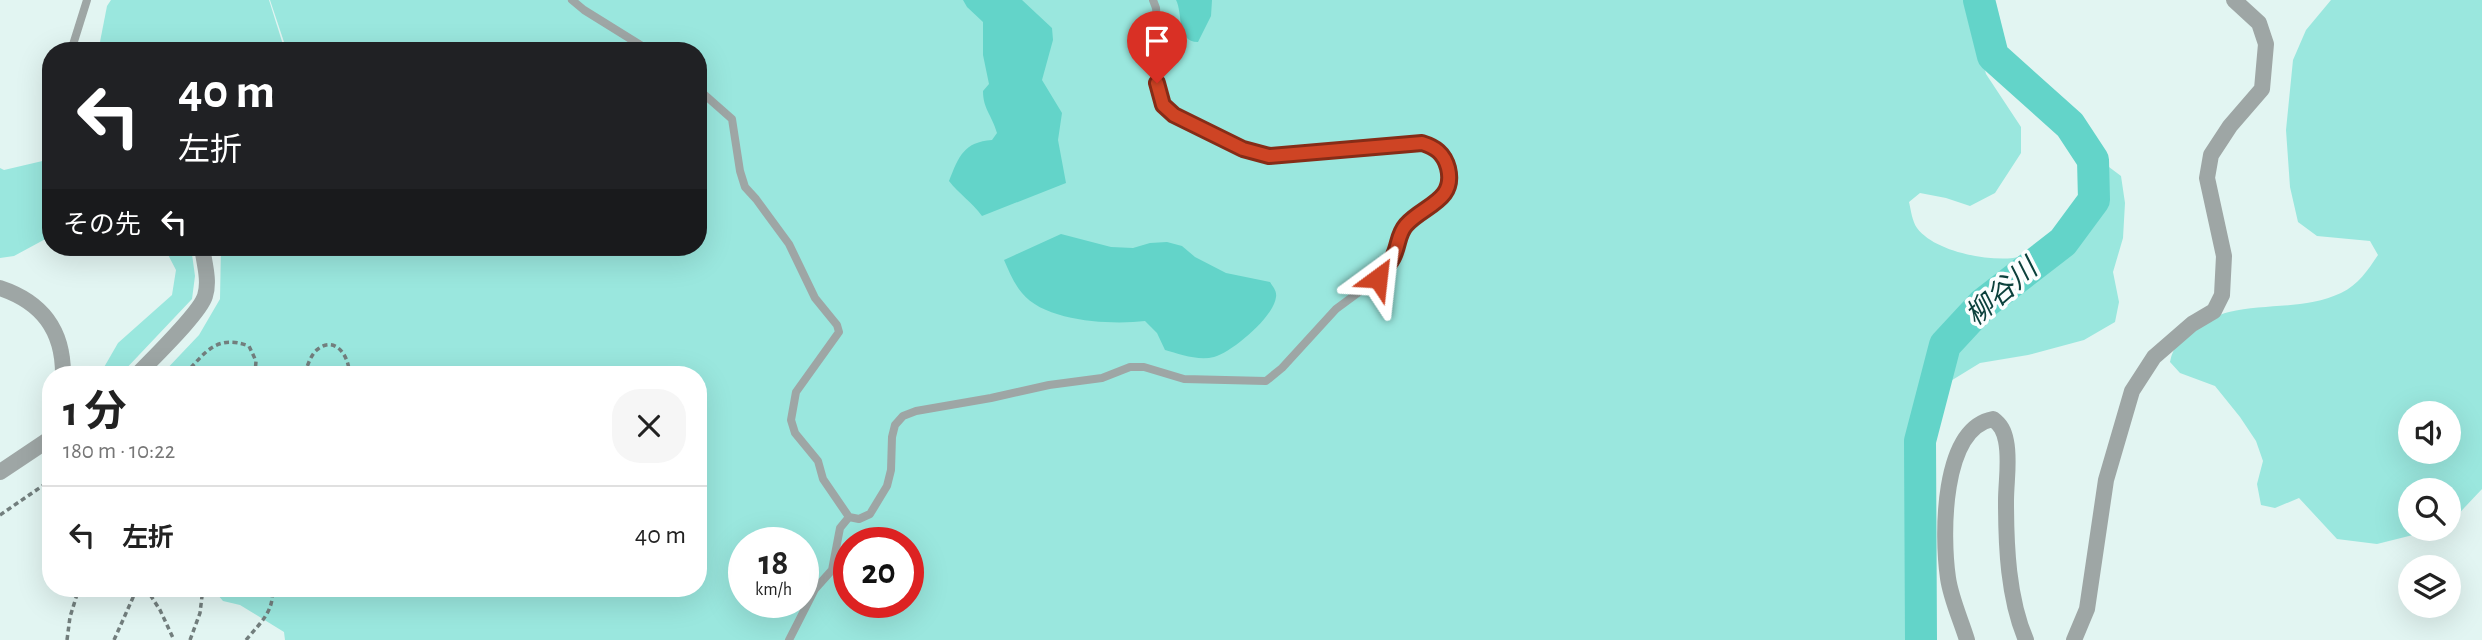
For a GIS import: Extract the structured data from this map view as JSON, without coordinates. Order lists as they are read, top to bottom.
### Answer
{
  "water": ["柳谷川"],
  "page": {
    "turn": ["40 m", "左折"],
    "then": "その先",
    "heading": ["1 分", "180 m · 10:22"],
    "list": [
      {
        "name": "左折",
        "value": "40 m"
      }
    ],
    "speed": "18 km/h",
    "limit": "20"
  }
}
